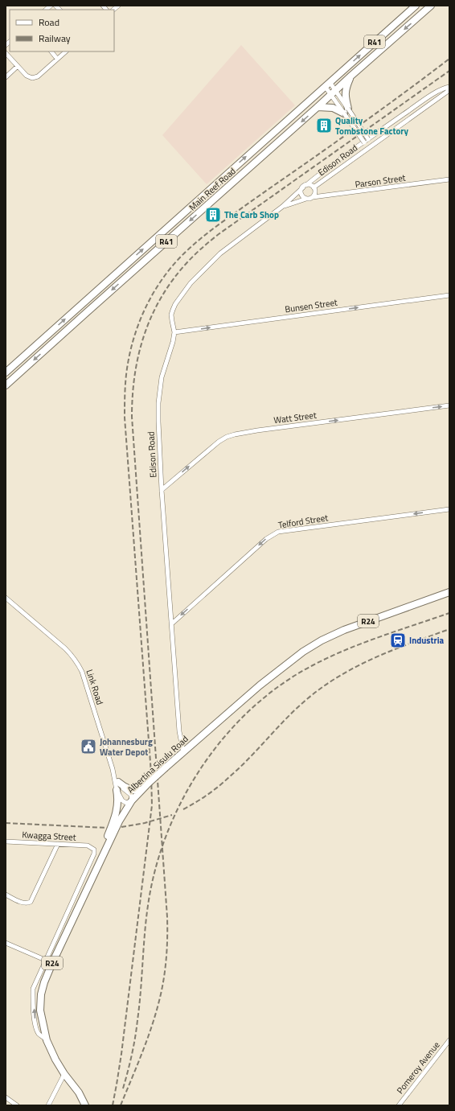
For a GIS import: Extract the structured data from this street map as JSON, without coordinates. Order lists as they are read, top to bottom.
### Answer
{
  "streets": {
    "main road": [
      "R41",
      "Main Reef Road",
      "R24",
      "Albertina Sisulu Road"
    ],
    "street": [
      "Edison Road",
      "Parson Street",
      "Bunsen Street",
      "Watt Street",
      "Telford Street",
      "Link Road",
      "Kwagga Street",
      "Pomeroy Avenue"
    ]
  },
  "crossings": [
    ["Edison Road", "Parson Street"],
    ["Edison Road", "Bunsen Street"],
    ["Edison Road", "Watt Street"],
    ["Edison Road", "Telford Street"],
    ["Edison Road", "Albertina Sisulu Road"],
    ["Link Road", "Albertina Sisulu Road"]
  ],
  "one_way": ["Bunsen Street", "Watt Street", "Telford Street"],
  "places": {
    "building": ["Quality Tombstone Factory", "The Carb Shop"],
    "station": ["Industria"],
    "public building": ["Johannesburg Water Depot"]
  },
  "legend": ["Road", "Railway"]
}
